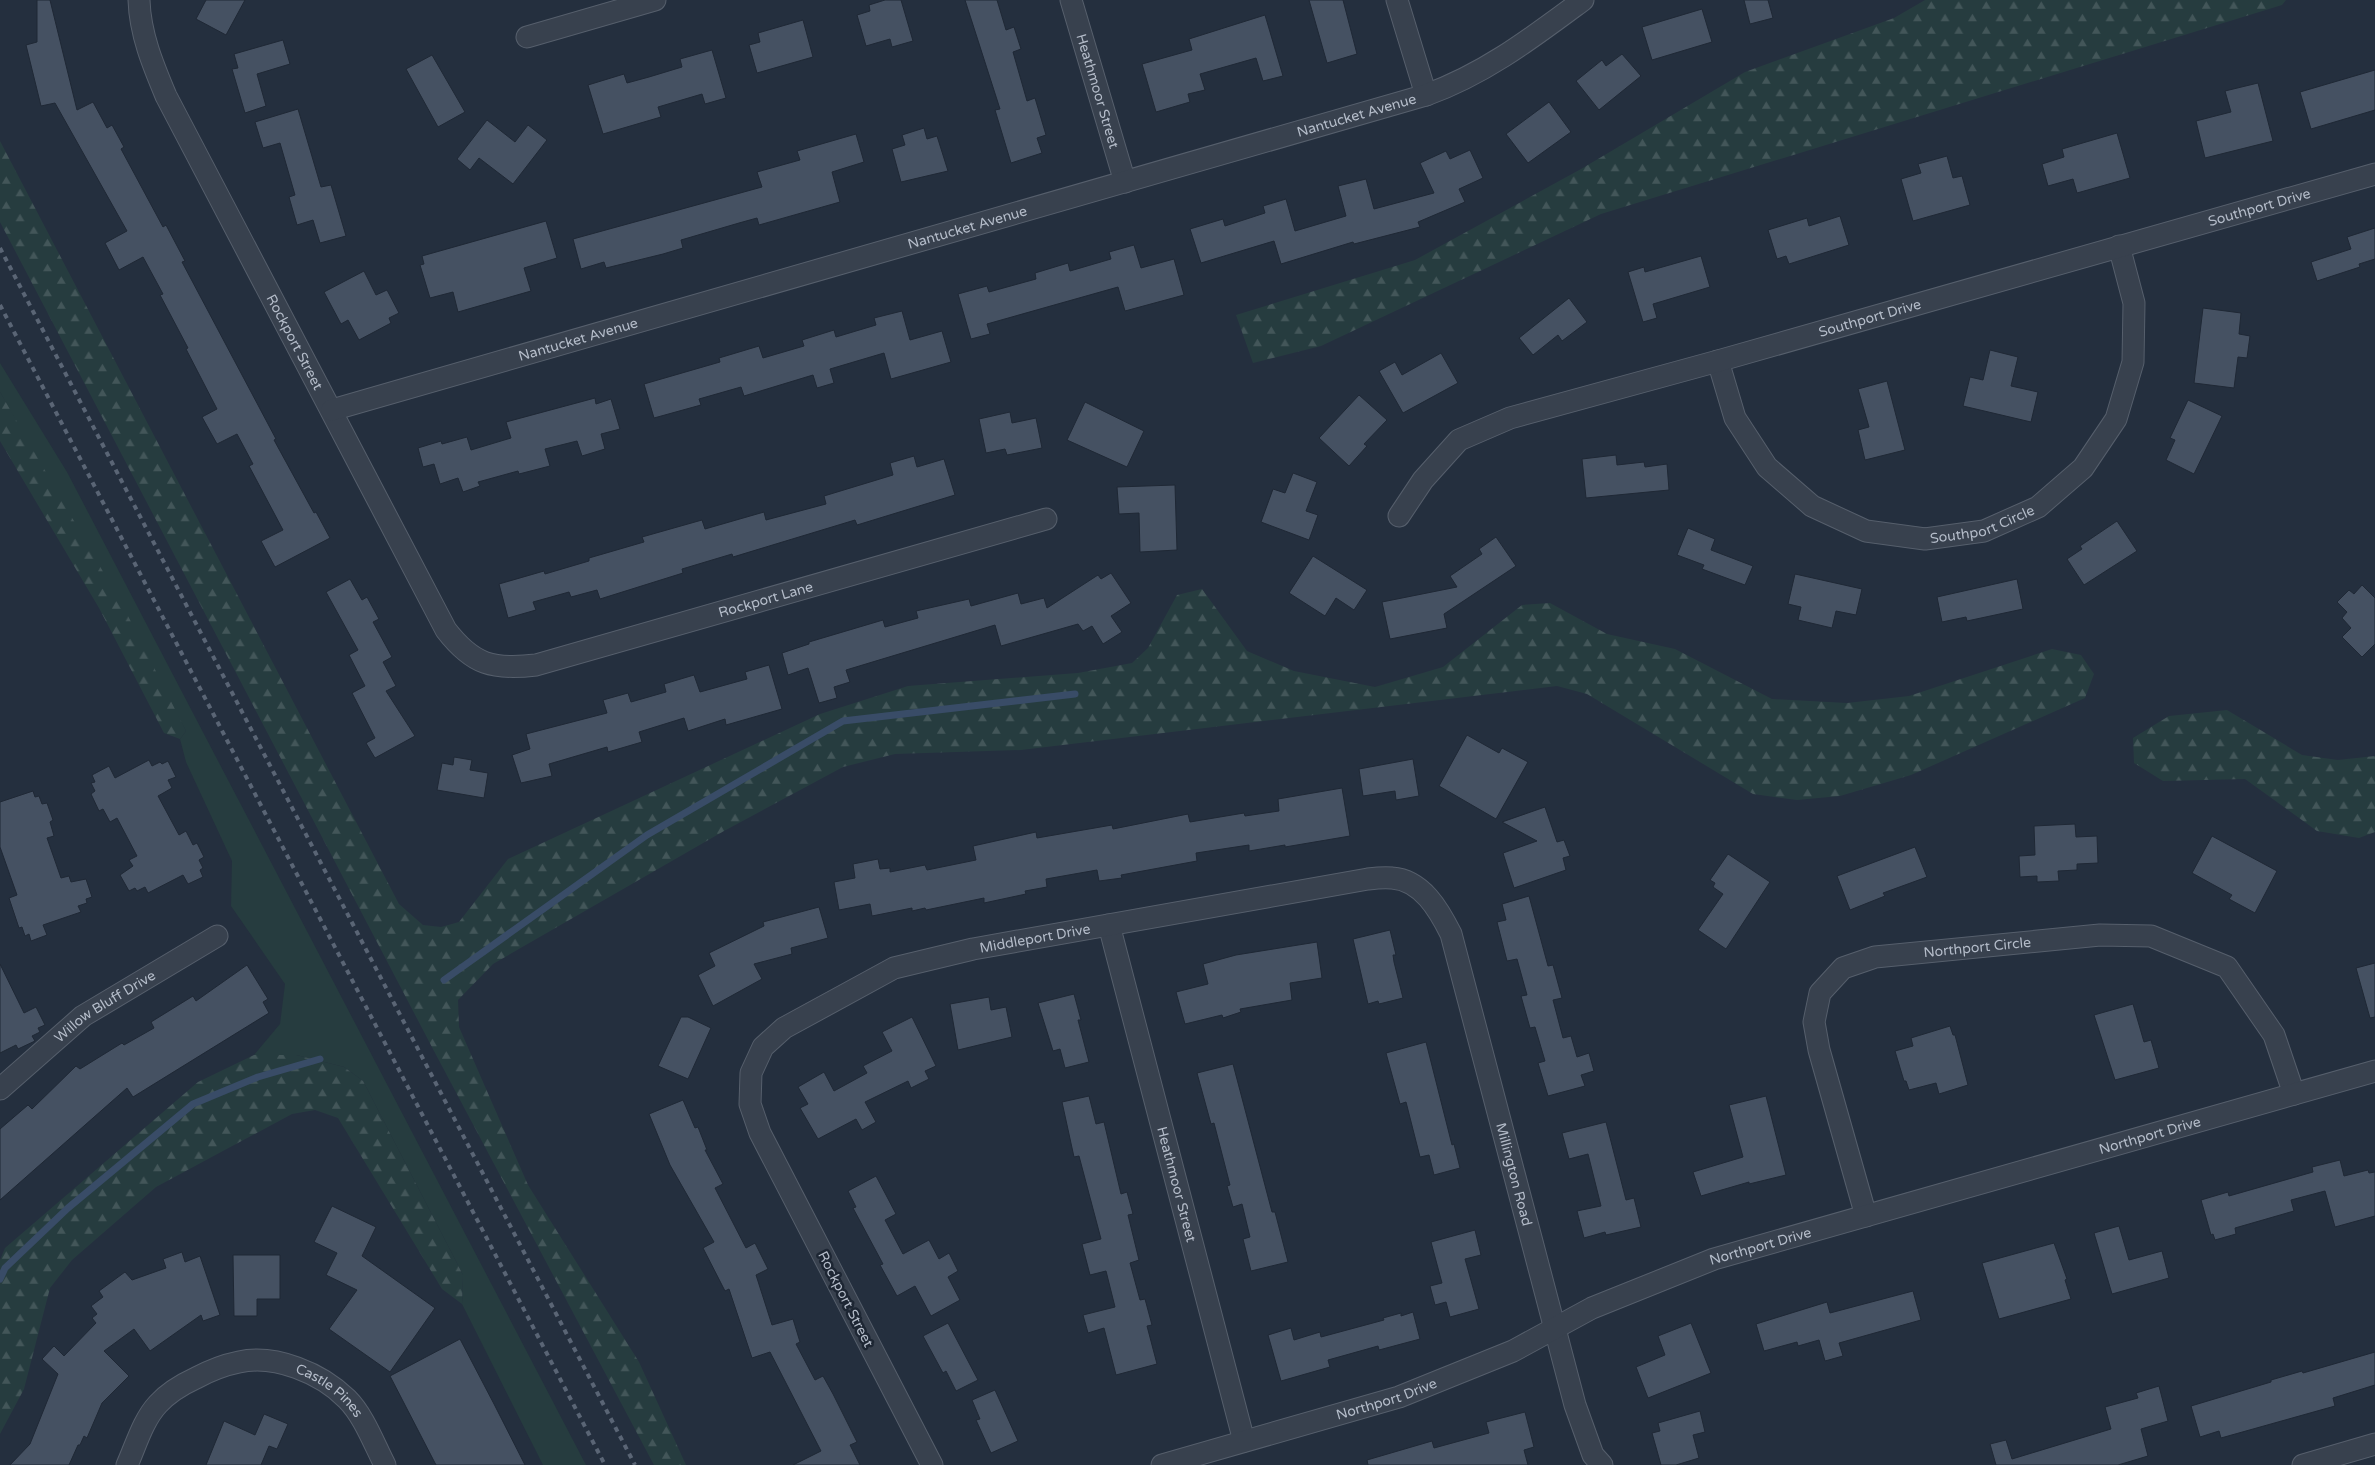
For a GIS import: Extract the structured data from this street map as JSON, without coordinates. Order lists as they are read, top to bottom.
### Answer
{
  "streets": {
    "street": [
      "Heathmoor Street",
      "Nantucket Avenue",
      "Southport Drive",
      "Rockport Street",
      "Southport Circle",
      "Rockport Lane",
      "Middleport Drive",
      "Northport Circle",
      "Willow Bluff Drive",
      "Northport Drive",
      "Millington Road",
      "Castle Pines"
    ]
  },
  "crossings": [
    ["Heathmoor Street", "Nantucket Avenue"],
    ["Heathmoor Street", "Middleport Drive"],
    ["Heathmoor Street", "Northport Drive"],
    ["Nantucket Avenue", "Rockport Street"],
    ["Southport Drive", "Southport Circle"],
    ["Rockport Street", "Rockport Lane"],
    ["Rockport Street", "Middleport Drive"],
    ["Middleport Drive", "Millington Road"],
    ["Northport Circle", "Northport Drive"],
    ["Northport Drive", "Millington Road"]
  ]
}
